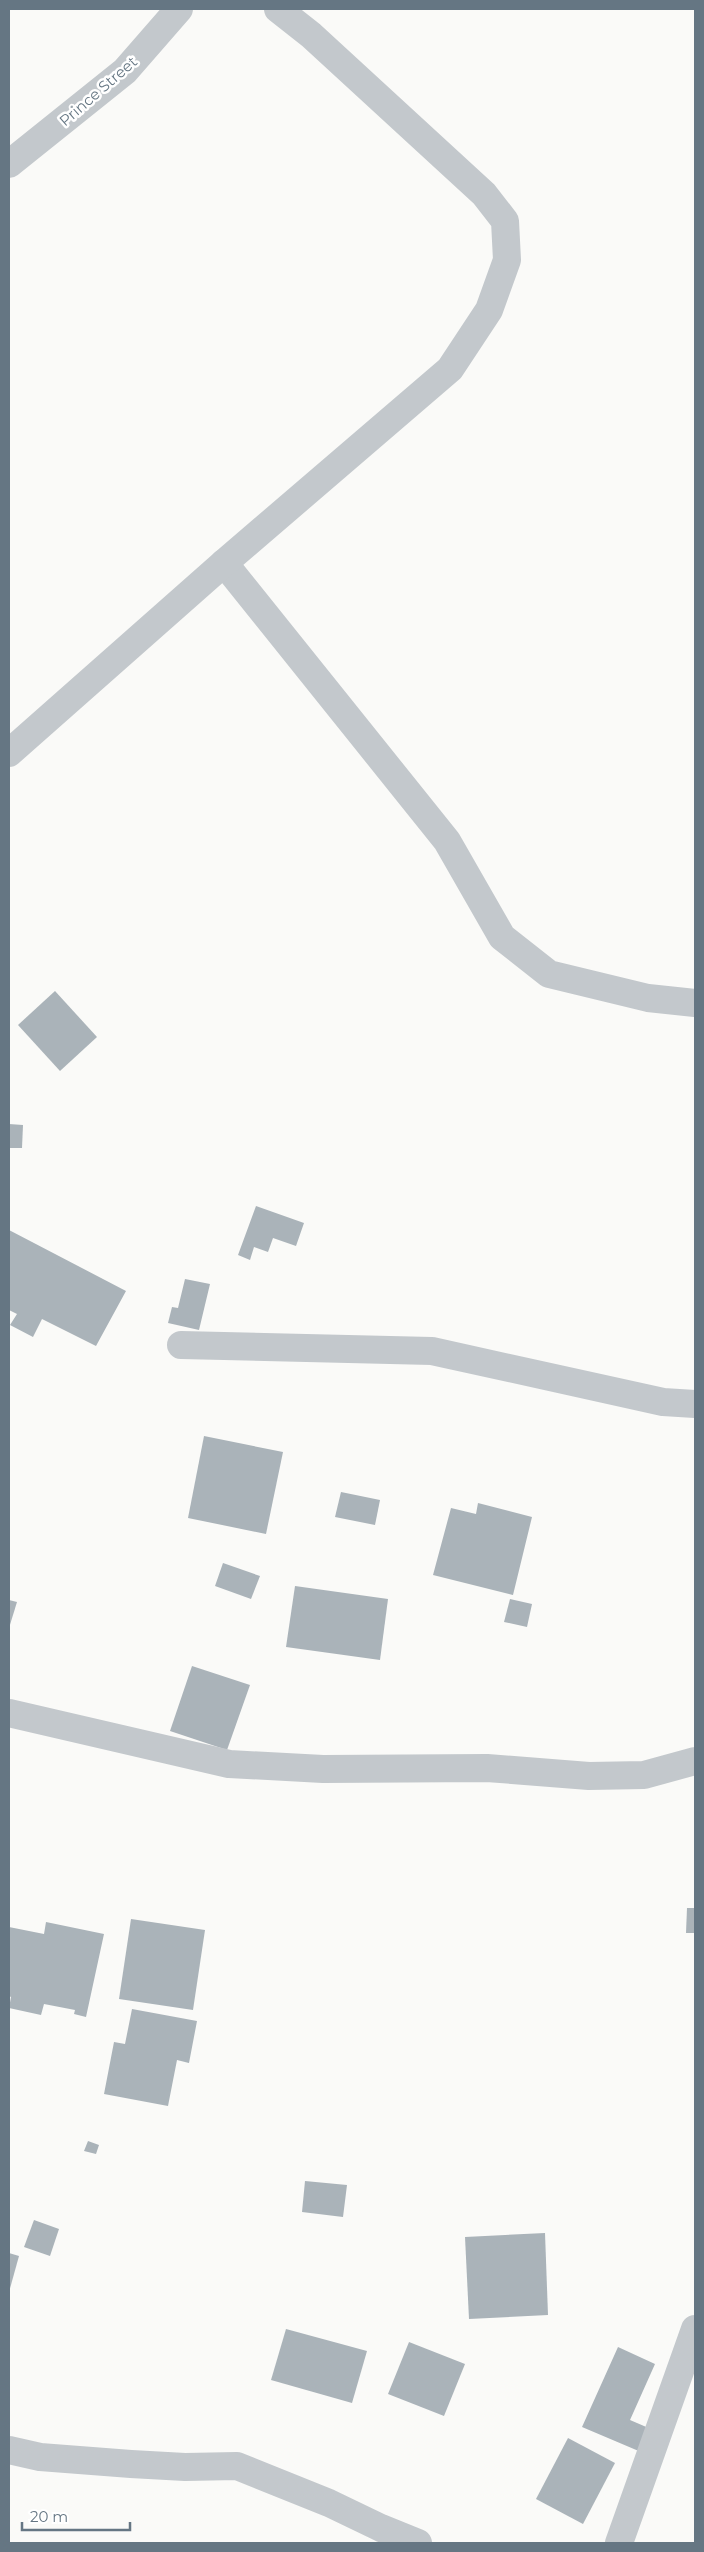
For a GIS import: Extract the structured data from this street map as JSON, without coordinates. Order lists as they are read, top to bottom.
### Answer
{
  "streets": {
    "street": ["Prince Street"]
  },
  "scale_bar": "20 m"
}
